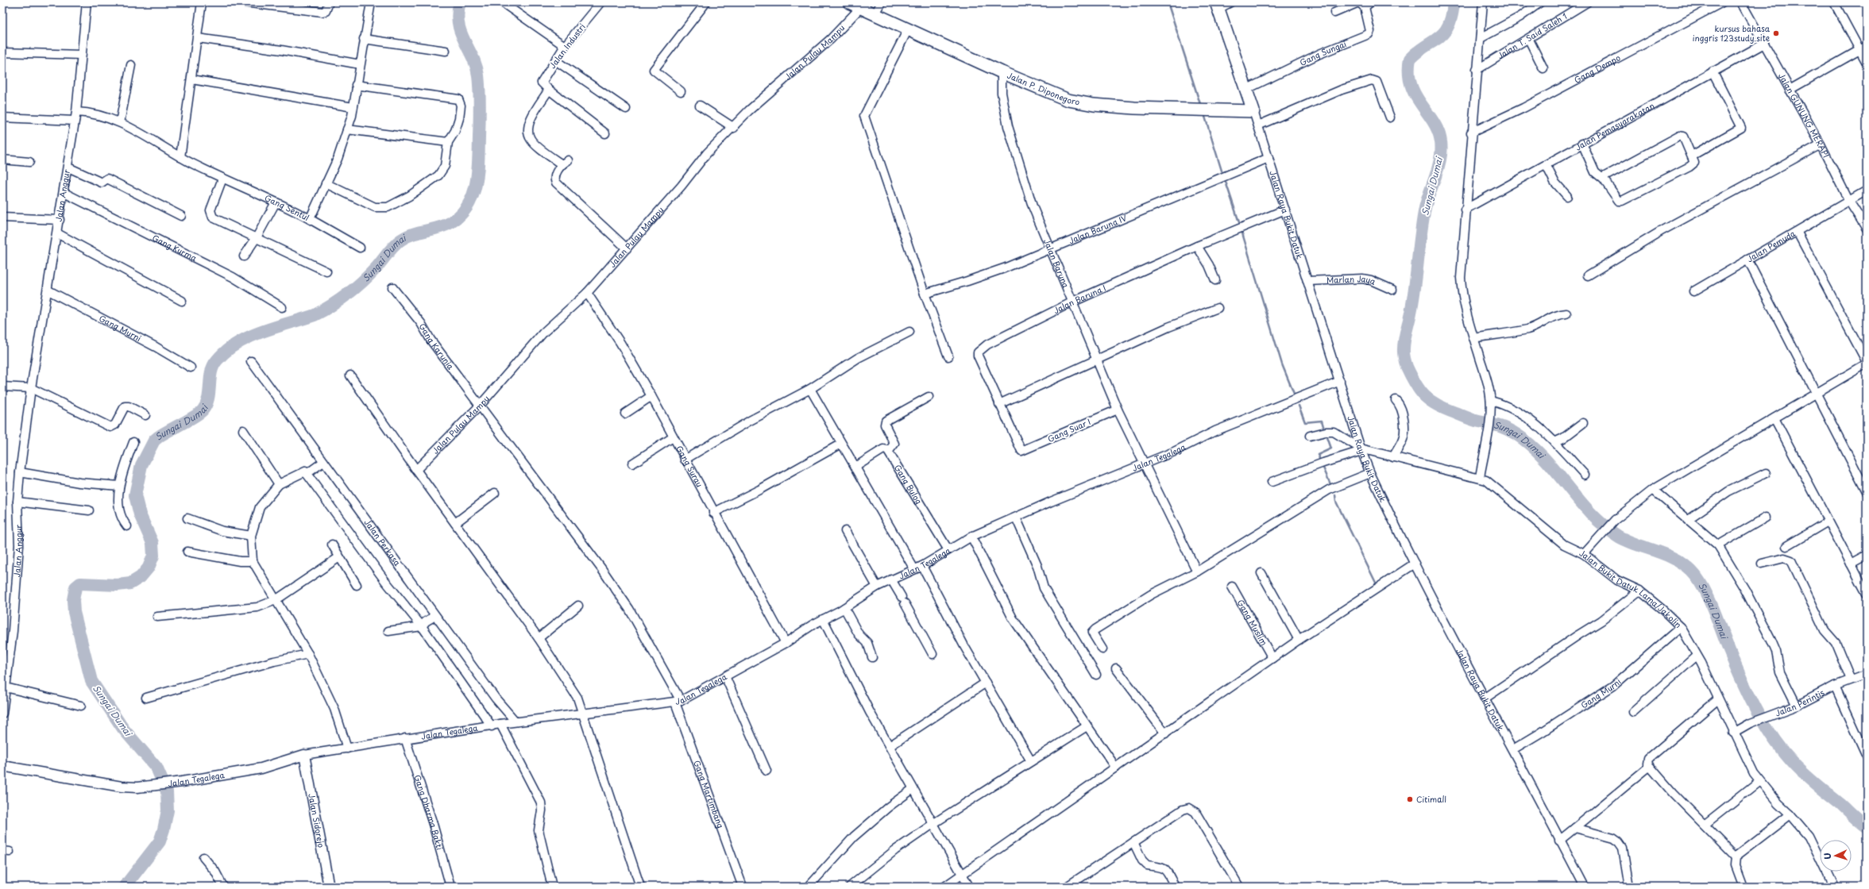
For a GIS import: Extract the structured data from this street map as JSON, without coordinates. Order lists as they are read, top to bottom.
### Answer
{
  "streets": {
    "main road": ["Jalan P. Diponegoro", "Jalan Raya Bukit Datuk"],
    "street": [
      "Jalan T. Said Saleh 1",
      "Jalan Industri",
      "Jalan Pulau Mampu",
      "Gang Sungai",
      "Gang Dempo",
      "Jalan GUNUNG MERAPI",
      "Jalan Pemasyarakatan",
      "Jalan Anggur",
      "Gang Sentul",
      "Jalan Baruna IV",
      "Jalan Pemuda",
      "Gang Kurma",
      "Jalan Baruna",
      "Marlan Jaya",
      "Jalan Baruna I",
      "Gang Murni",
      "Gang Karunia",
      "Gang Suar I",
      "Jalan Tegalega",
      "Gang Surau",
      "Gang Bulog",
      "Jalan Perkasa",
      "Jalan Bukit Datuk Lama/Jakolin",
      "Gang Muslim",
      "Jalan Perintis",
      "Gang Martimbang",
      "Gang Dharma Bakti",
      "Jalan Sidorejo"
    ]
  },
  "crossings": [
    ["Jalan Pulau Mampu", "Jalan P. Diponegoro"],
    ["Jalan Pulau Mampu", "Gang Karunia"],
    ["Jalan Pulau Mampu", "Gang Surau"],
    ["Gang Sungai", "Jalan Raya Bukit Datuk"],
    ["Jalan P. Diponegoro", "Jalan Raya Bukit Datuk"],
    ["Jalan P. Diponegoro", "Jalan Baruna"],
    ["Jalan GUNUNG MERAPI", "Jalan Pemasyarakatan"],
    ["Jalan GUNUNG MERAPI", "Jalan Pemuda"],
    ["Jalan Anggur", "Gang Sentul"],
    ["Jalan Anggur", "Gang Kurma"],
    ["Jalan Anggur", "Gang Murni"],
    ["Jalan Raya Bukit Datuk", "Jalan Baruna IV"],
    ["Jalan Raya Bukit Datuk", "Marlan Jaya"],
    ["Jalan Raya Bukit Datuk", "Jalan Baruna I"],
    ["Jalan Raya Bukit Datuk", "Gang Murni"],
    ["Jalan Raya Bukit Datuk", "Jalan Tegalega"],
    ["Jalan Raya Bukit Datuk", "Jalan Bukit Datuk Lama/Jakolin"],
    ["Jalan Baruna IV", "Jalan Baruna"],
    ["Jalan Baruna", "Jalan Baruna I"],
    ["Jalan Baruna", "Gang Suar I"],
    ["Jalan Baruna", "Jalan Tegalega"],
    ["Jalan Baruna I", "Gang Suar I"],
    ["Gang Murni", "Jalan Bukit Datuk Lama/Jakolin"],
    ["Gang Karunia", "Jalan Tegalega"],
    ["Gang Karunia", "Gang Martimbang"],
    ["Jalan Tegalega", "Gang Surau"],
    ["Jalan Tegalega", "Gang Bulog"],
    ["Jalan Tegalega", "Jalan Perkasa"],
    ["Jalan Tegalega", "Gang Martimbang"],
    ["Jalan Tegalega", "Gang Dharma Bakti"],
    ["Jalan Tegalega", "Jalan Sidorejo"],
    ["Jalan Bukit Datuk Lama/Jakolin", "Jalan Perintis"]
  ],
  "water": ["Sungai Dumai"],
  "places": ["kursus bahasa inggris 123study.site", "Citimall"],
  "north": "left"
}
